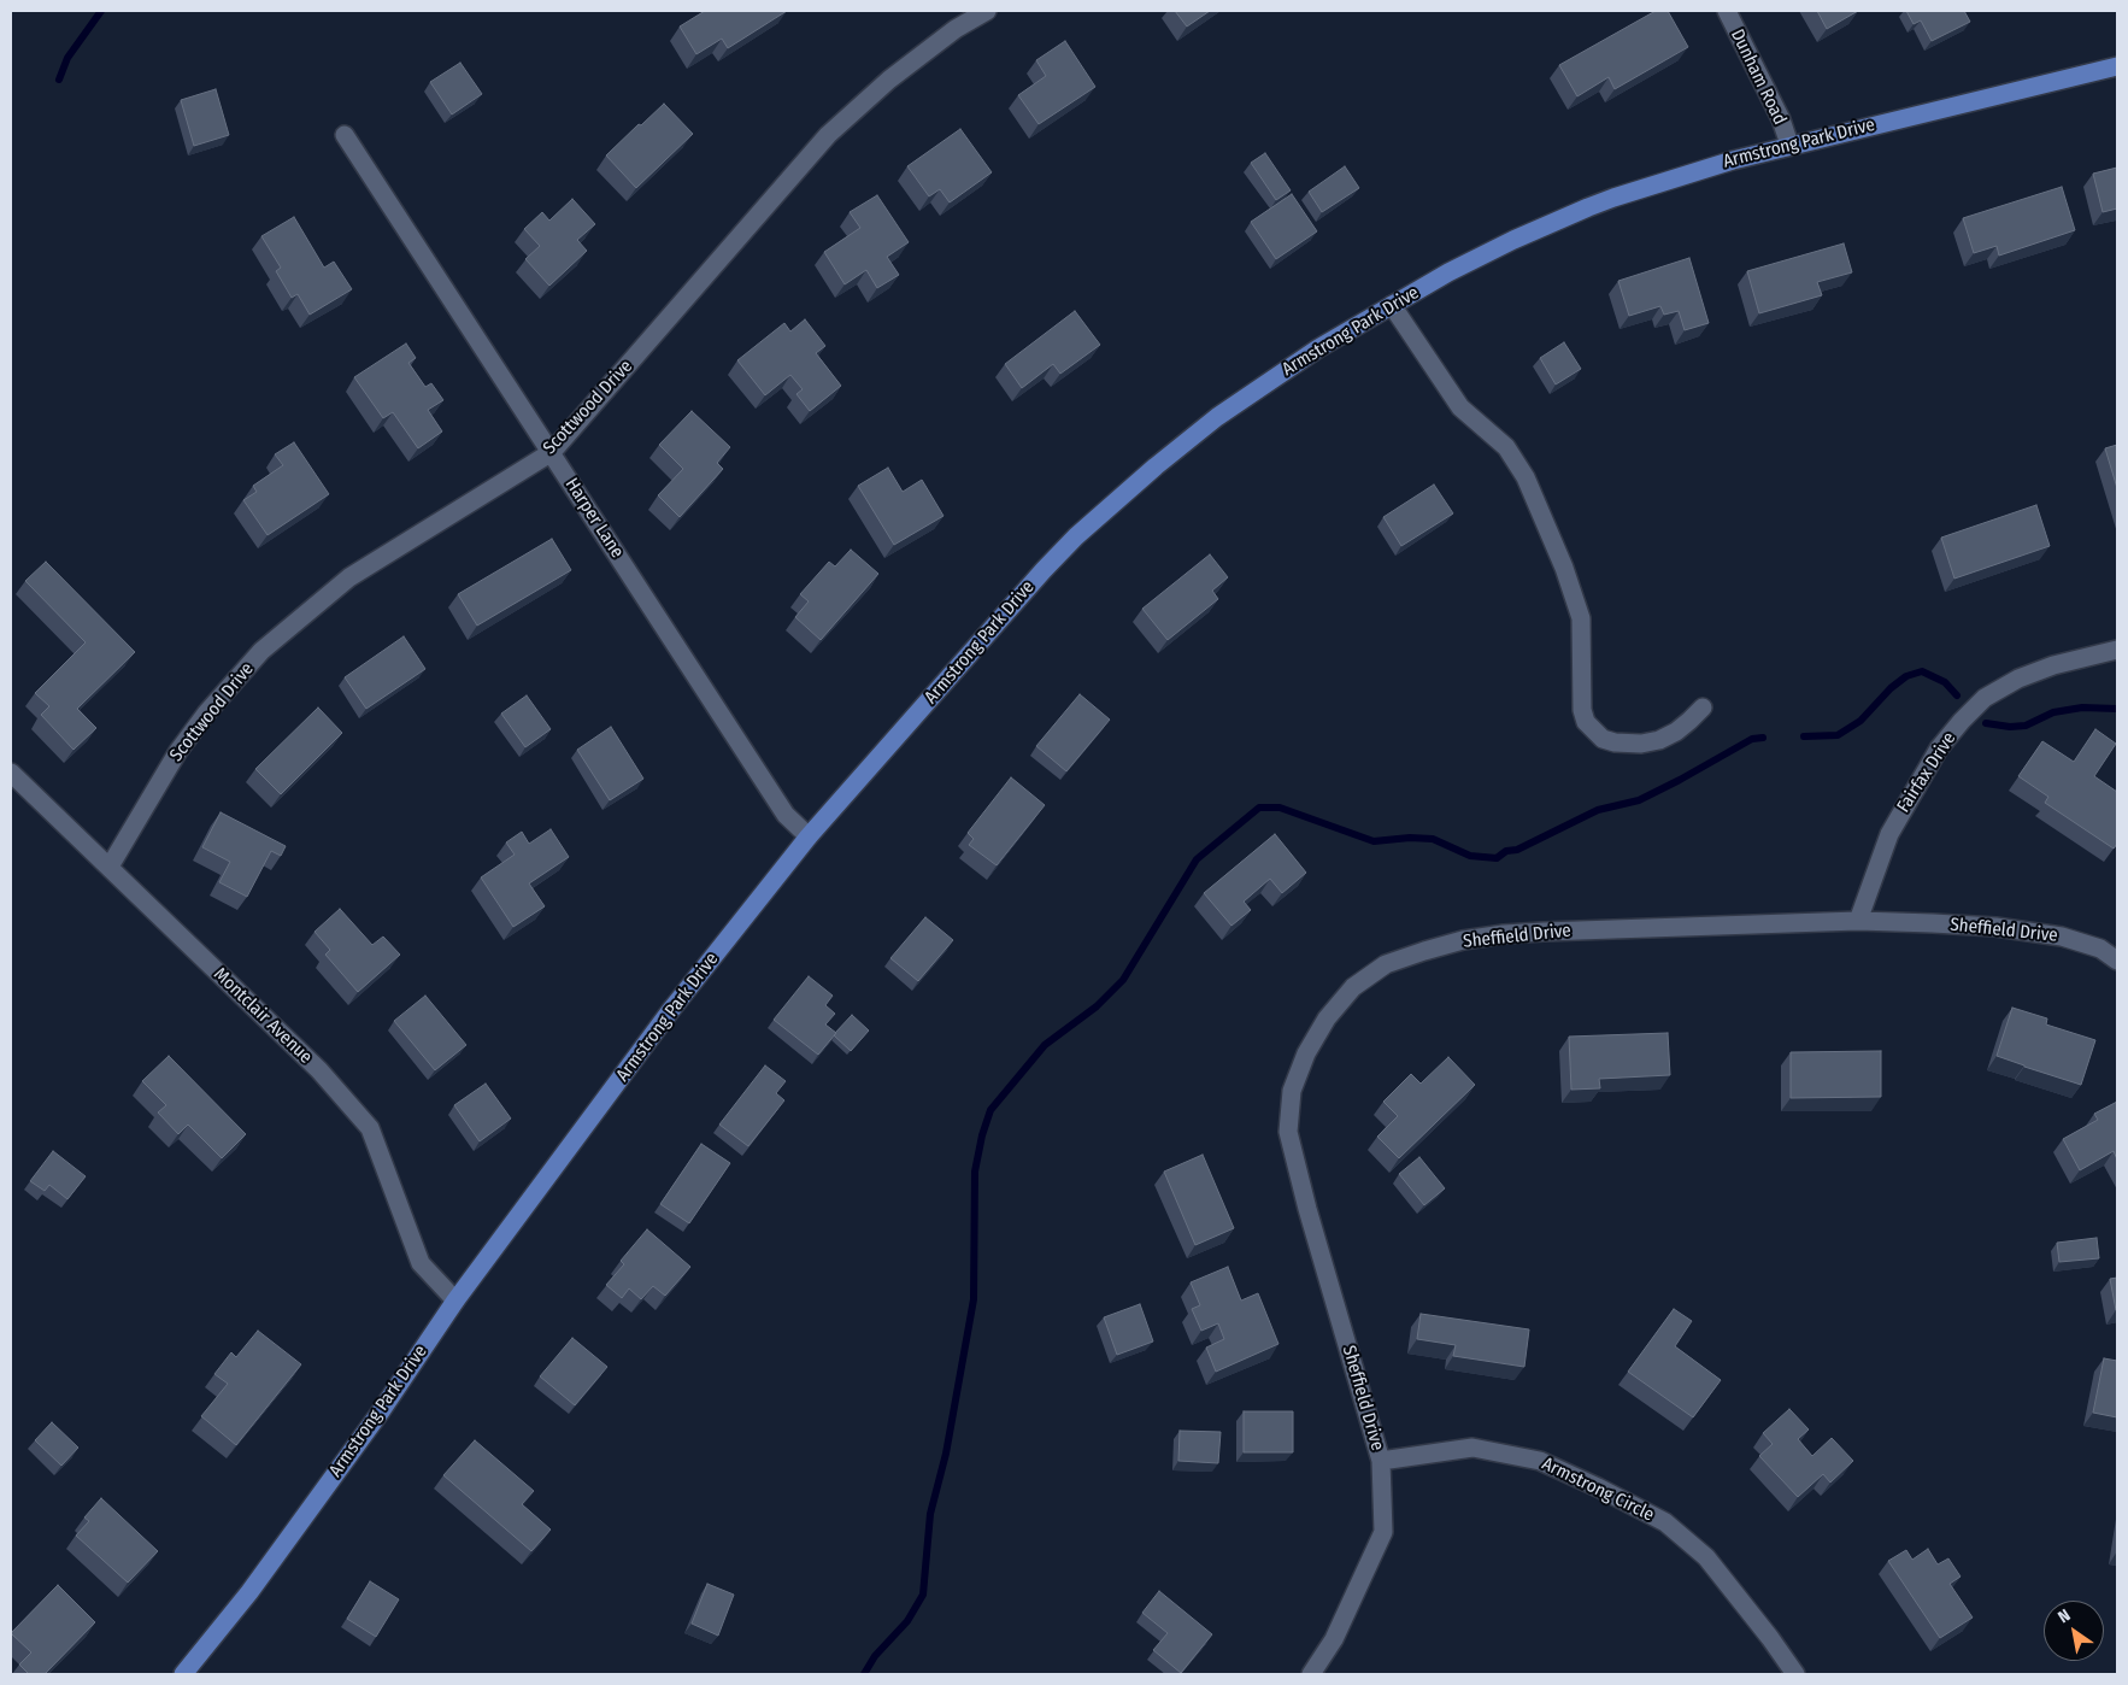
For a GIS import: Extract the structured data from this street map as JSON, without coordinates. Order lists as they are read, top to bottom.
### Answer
{
  "streets": {
    "main road": ["Armstrong Park Drive"],
    "street": [
      "Dunham Road",
      "Scottwood Drive",
      "Harper Lane",
      "Fairfax Drive",
      "Sheffield Drive",
      "Montclair Avenue",
      "Armstrong Circle"
    ]
  },
  "crossings": [
    ["Dunham Road", "Armstrong Park Drive"],
    ["Armstrong Park Drive", "Harper Lane"],
    ["Armstrong Park Drive", "Montclair Avenue"],
    ["Scottwood Drive", "Harper Lane"],
    ["Scottwood Drive", "Montclair Avenue"],
    ["Fairfax Drive", "Sheffield Drive"],
    ["Sheffield Drive", "Armstrong Circle"]
  ],
  "north": "top left"
}
